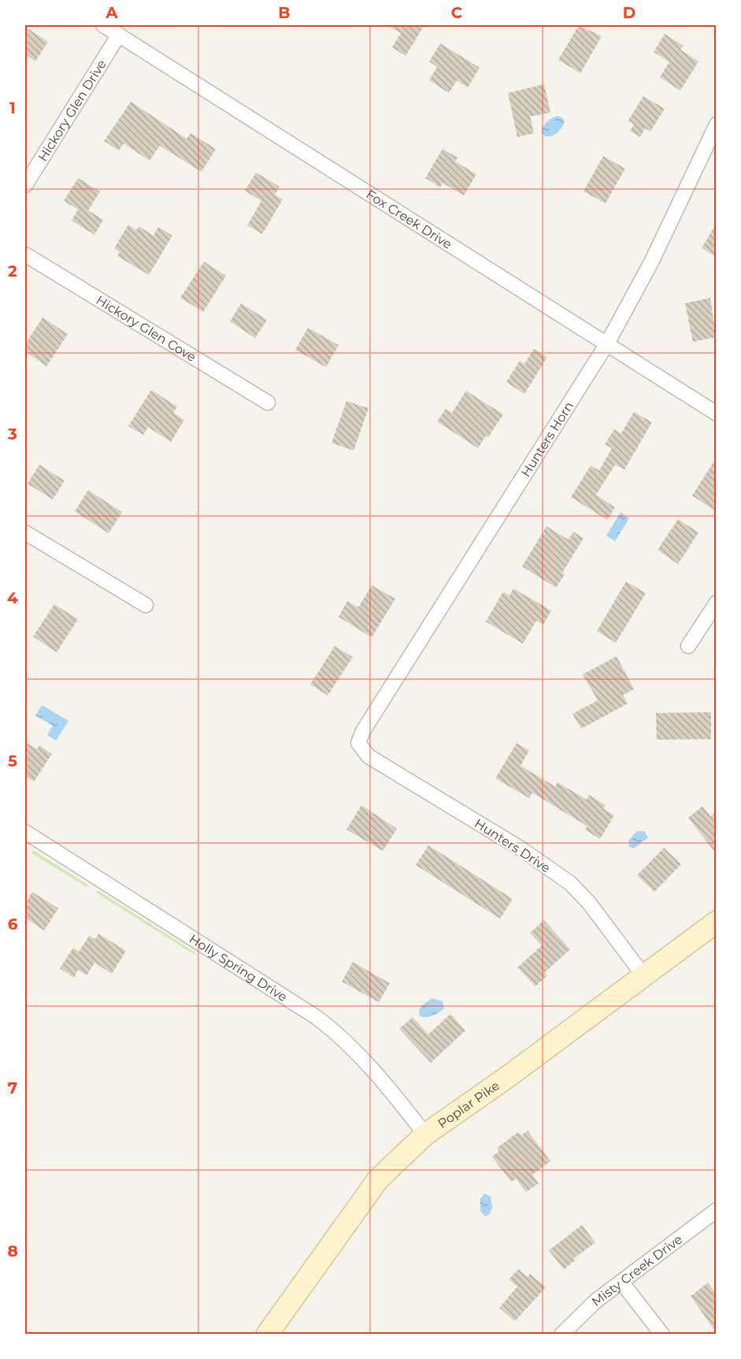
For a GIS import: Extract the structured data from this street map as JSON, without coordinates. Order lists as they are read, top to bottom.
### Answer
{
  "streets": {
    "main road": ["Poplar Pike"],
    "street": [
      "Hickory Glen Drive",
      "Fox Creek Drive",
      "Hickory Glen Cove",
      "Hunters Horn",
      "Hunters Drive",
      "Holly Spring Drive",
      "Misty Creek Drive"
    ]
  },
  "crossings": [
    ["Hickory Glen Drive", "Fox Creek Drive"],
    ["Fox Creek Drive", "Hunters Horn"],
    ["Hunters Horn", "Hunters Drive"],
    ["Hunters Drive", "Poplar Pike"],
    ["Holly Spring Drive", "Poplar Pike"]
  ],
  "grid": {
    "columns": [
      "A",
      "B",
      "C",
      "D"
    ],
    "rows": [
      "1",
      "2",
      "3",
      "4",
      "5",
      "6",
      "7",
      "8"
    ]
  }
}
